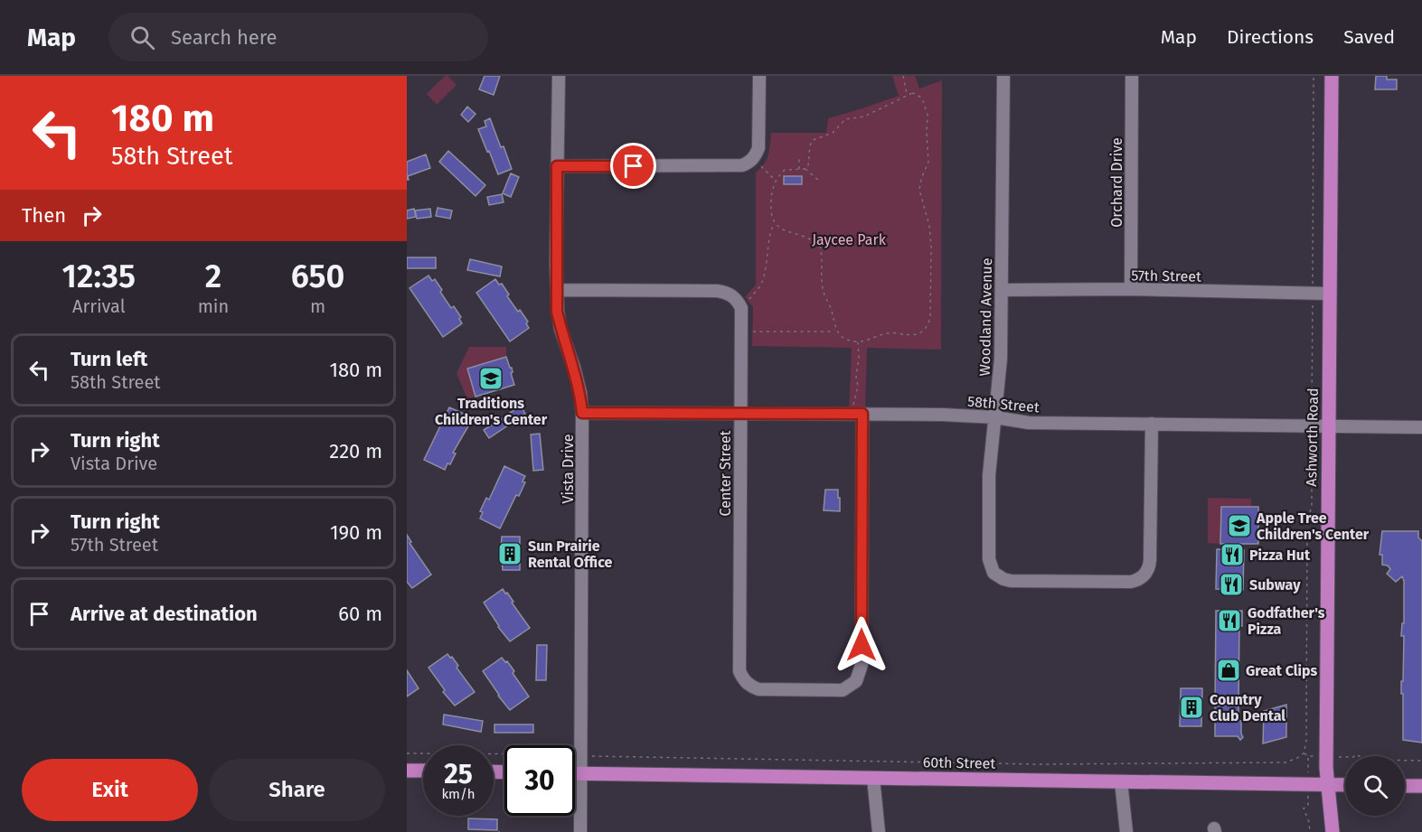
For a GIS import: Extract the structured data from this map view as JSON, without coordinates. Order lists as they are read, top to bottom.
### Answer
{
  "streets": {
    "main road": ["Ashworth Road", "60th Street"],
    "street": [
      "Orchard Drive",
      "57th Street",
      "Woodland Avenue",
      "58th Street",
      "Vista Drive",
      "Center Street"
    ]
  },
  "crossings": [
    ["Orchard Drive", "57th Street"],
    ["57th Street", "Woodland Avenue"],
    ["57th Street", "Ashworth Road"],
    ["Woodland Avenue", "58th Street"],
    ["58th Street", "Ashworth Road"],
    ["58th Street", "Vista Drive"],
    ["58th Street", "Center Street"],
    ["Ashworth Road", "60th Street"],
    ["Vista Drive", "Center Street"],
    ["Vista Drive", "60th Street"]
  ],
  "parks": ["Jaycee Park"],
  "places": {
    "school or university": ["Traditions Children's Center", "Apple Tree Children's Center"],
    "building": ["Sun Prairie Rental Office", "Country Club Dental"],
    "restaurant": ["Pizza Hut", "Subway", "Godfather's Pizza"],
    "shop": ["Great Clips"]
  },
  "page": {
    "header": "Map",
    "search": "Search here",
    "nav": ["Map", "Directions", "Saved"],
    "turn": ["180 m", "58th Street"],
    "then": "Then",
    "eta": [
      "12:35",
      "Arrival",
      "2",
      "min",
      "650",
      "m"
    ],
    "list": [
      {
        "name": "Turn left",
        "note": "58th Street",
        "value": "180 m"
      },
      {
        "name": "Turn right",
        "note": "Vista Drive",
        "value": "220 m"
      },
      {
        "name": "Turn right",
        "note": "57th Street",
        "value": "190 m"
      },
      {
        "name": "Arrive at destination",
        "value": "60 m"
      }
    ],
    "speed": "25 km/h",
    "limit": "30",
    "buttons": ["Exit", "Share"]
  }
}
